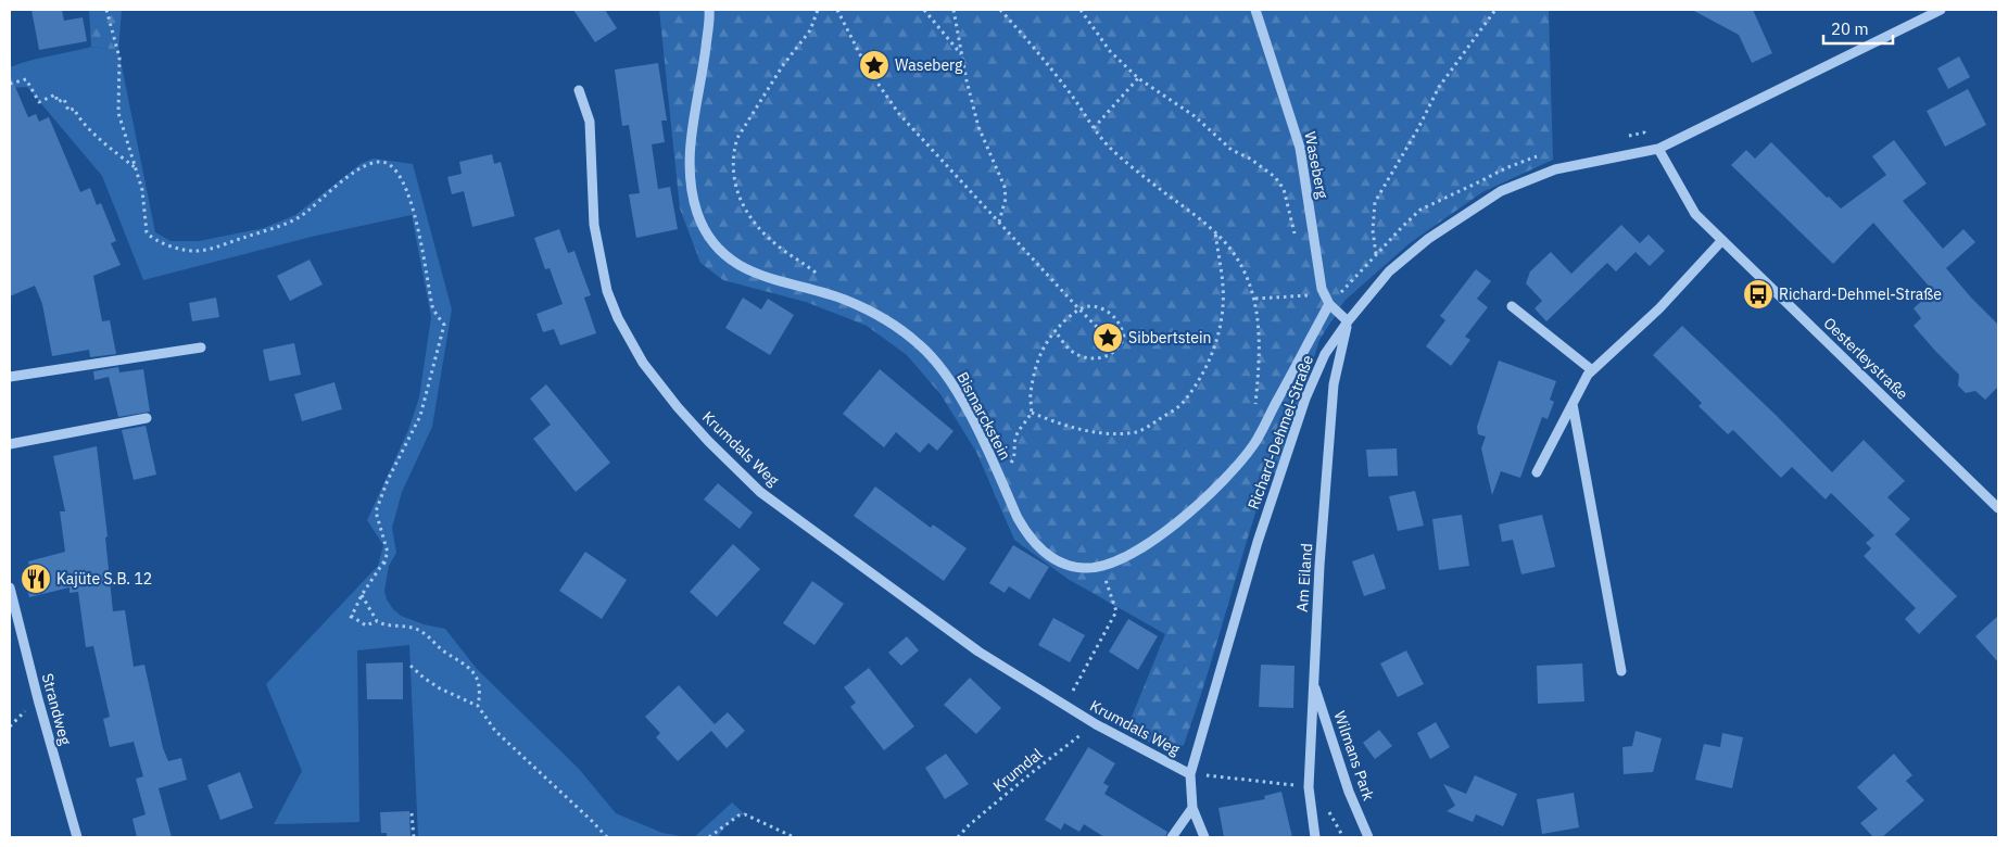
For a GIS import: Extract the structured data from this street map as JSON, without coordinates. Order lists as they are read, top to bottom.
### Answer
{
  "streets": {
    "street": [
      "Waseberg",
      "Oesterleystraße",
      "Bismarckstein",
      "Richard-Dehmel-Straße",
      "Krumdals Weg",
      "Am Eiland",
      "Strandweg",
      "Wilmans Park"
    ],
    "path": ["Krumdal"]
  },
  "crossings": [
    ["Waseberg", "Bismarckstein"],
    ["Waseberg", "Richard-Dehmel-Straße"],
    ["Waseberg", "Am Eiland"],
    ["Oesterleystraße", "Richard-Dehmel-Straße"],
    ["Richard-Dehmel-Straße", "Krumdals Weg"],
    ["Richard-Dehmel-Straße", "Am Eiland"],
    ["Krumdals Weg", "Krumdal"],
    ["Am Eiland", "Wilmans Park"]
  ],
  "places": {
    "place": ["Waseberg", "Sibbertstein"],
    "bus stop": ["Richard-Dehmel-Straße"],
    "restaurant": ["Kajüte S.B. 12"]
  },
  "scale_bar": "20 m"
}
